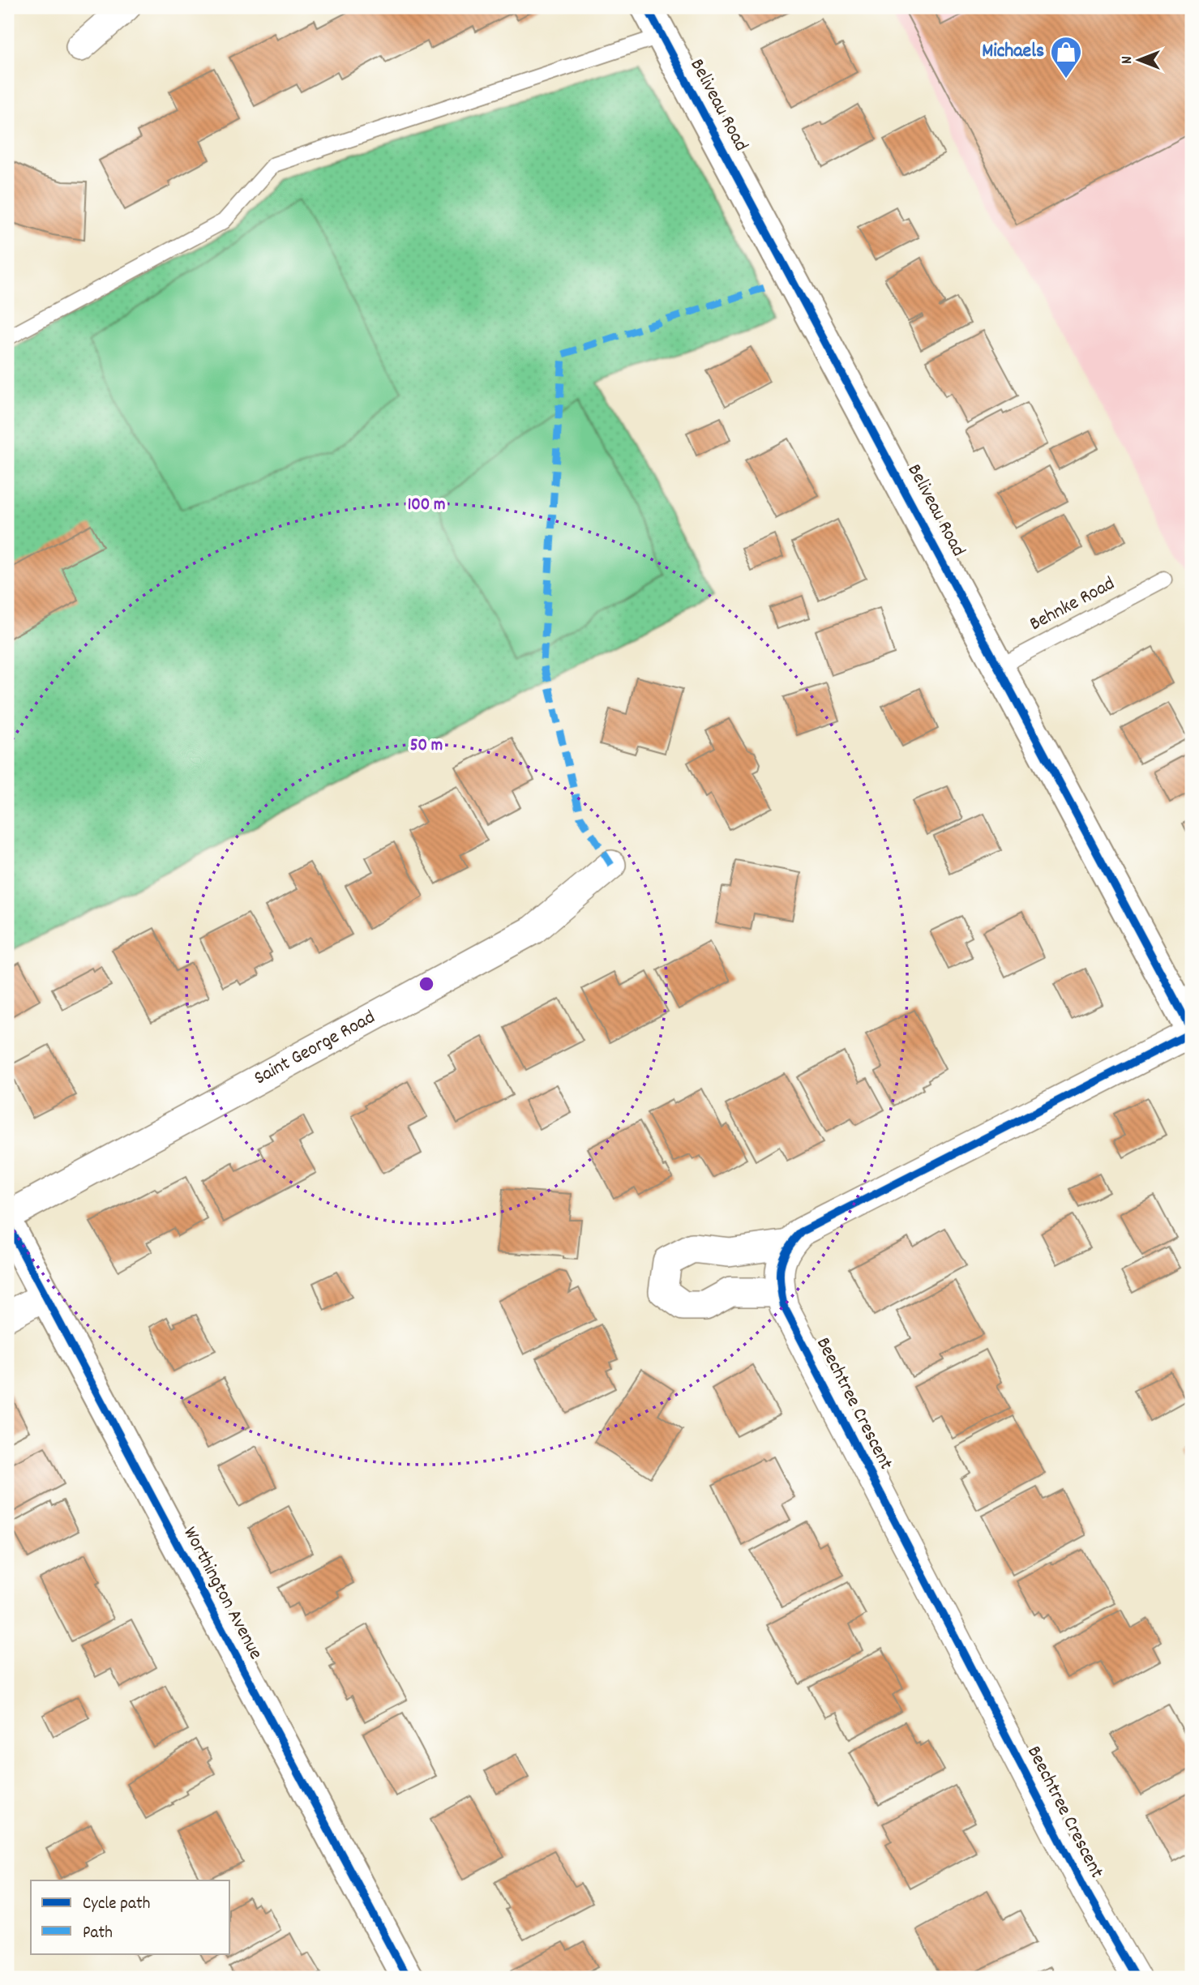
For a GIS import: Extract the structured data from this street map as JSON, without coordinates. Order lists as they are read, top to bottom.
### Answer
{
  "streets": {
    "street": [
      "Beliveau Road",
      "Saint George Road",
      "Beechtree Crescent",
      "Worthington Avenue"
    ],
    "lane": ["Behnke Road"]
  },
  "crossings": [
    ["Beliveau Road", "Behnke Road"]
  ],
  "places": {
    "shop": ["Michaels"]
  },
  "legend": ["Cycle path", "Path"],
  "north": "left",
  "rings": ["100 m", "50 m"]
}
